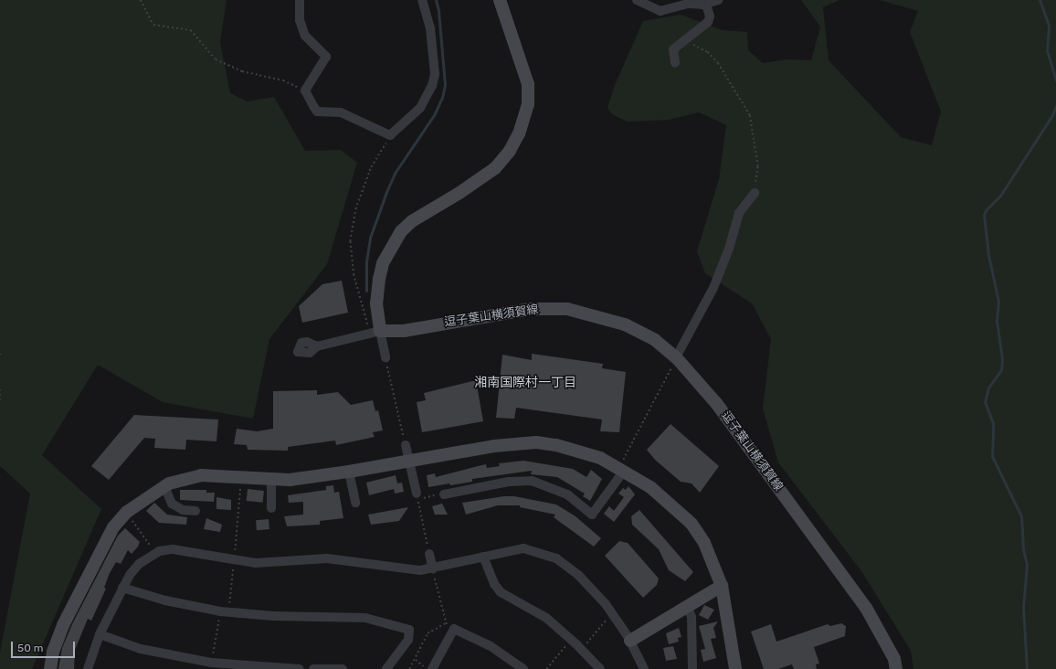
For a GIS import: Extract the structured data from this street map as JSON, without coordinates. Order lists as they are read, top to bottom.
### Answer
{
  "streets": {
    "main road": ["逗子葉山横須賀線"]
  },
  "districts": ["湘南国際村一丁目"],
  "scale_bar": "50 m"
}
